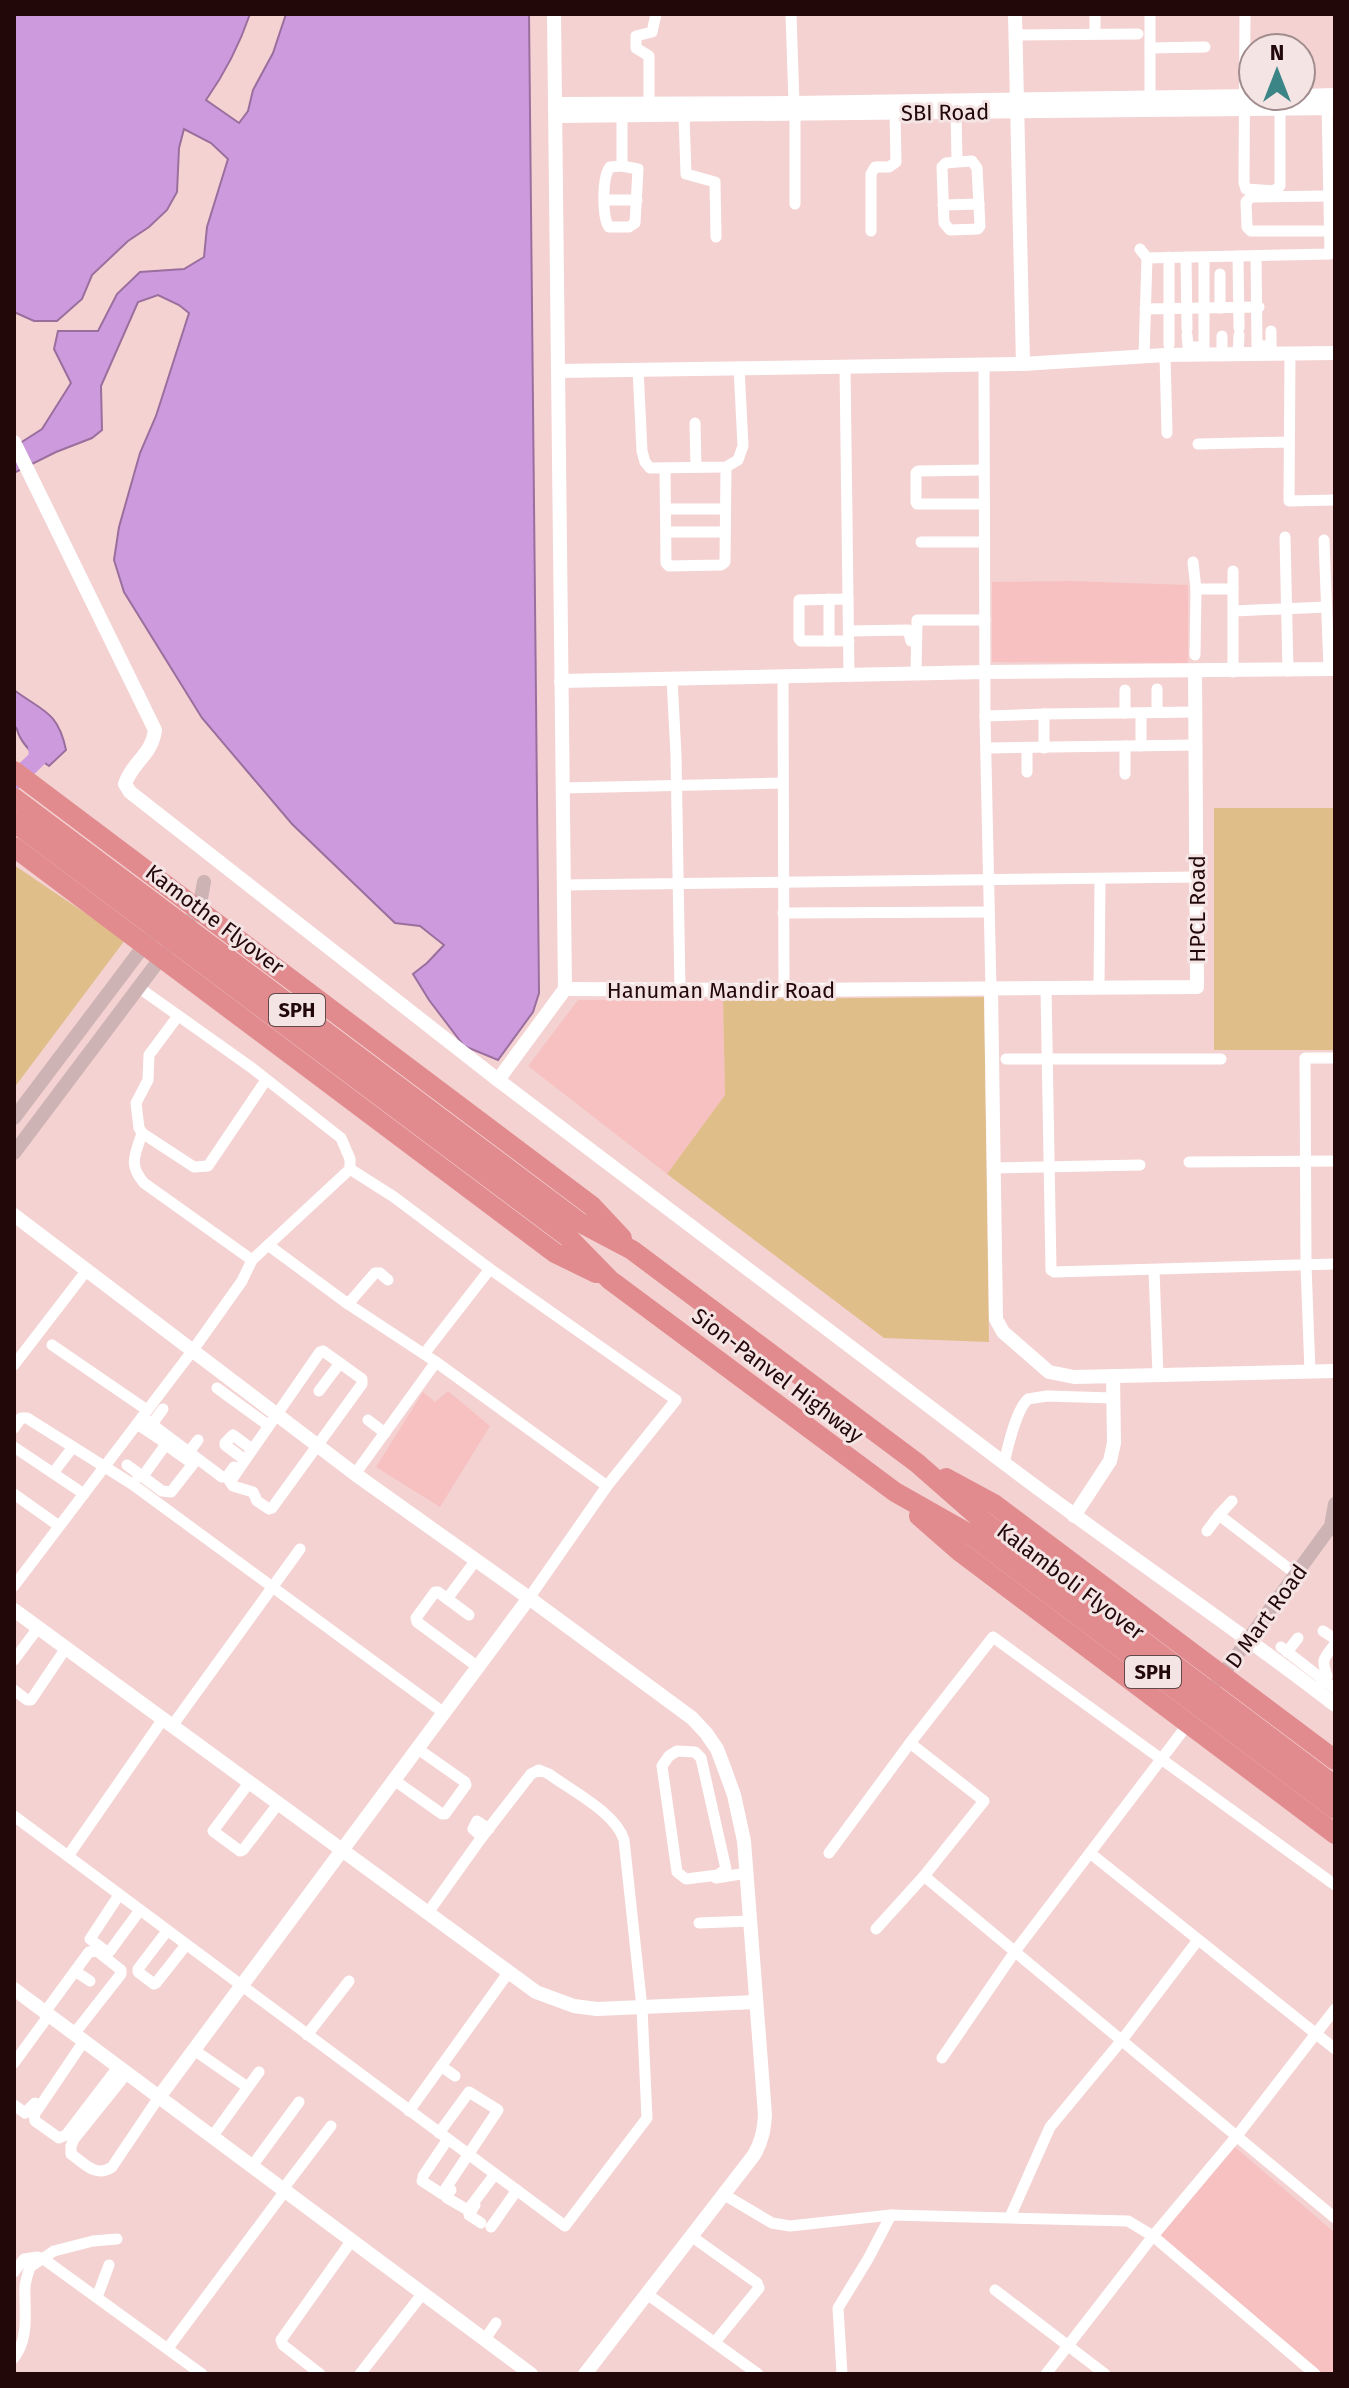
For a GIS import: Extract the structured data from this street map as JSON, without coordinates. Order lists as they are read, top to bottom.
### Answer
{
  "streets": {
    "highway": [
      "Kamothe Flyover",
      "SPH",
      "Sion-Panvel Highway",
      "Kalamboli Flyover"
    ],
    "main road": ["D Mart Road"],
    "street": ["SBI Road", "HPCL Road", "Hanuman Mandir Road"]
  },
  "crossings": [
    ["HPCL Road", "Hanuman Mandir Road"],
    ["Kamothe Flyover", "Sion-Panvel Highway"],
    ["Sion-Panvel Highway", "Kalamboli Flyover"]
  ],
  "north": "top"
}
